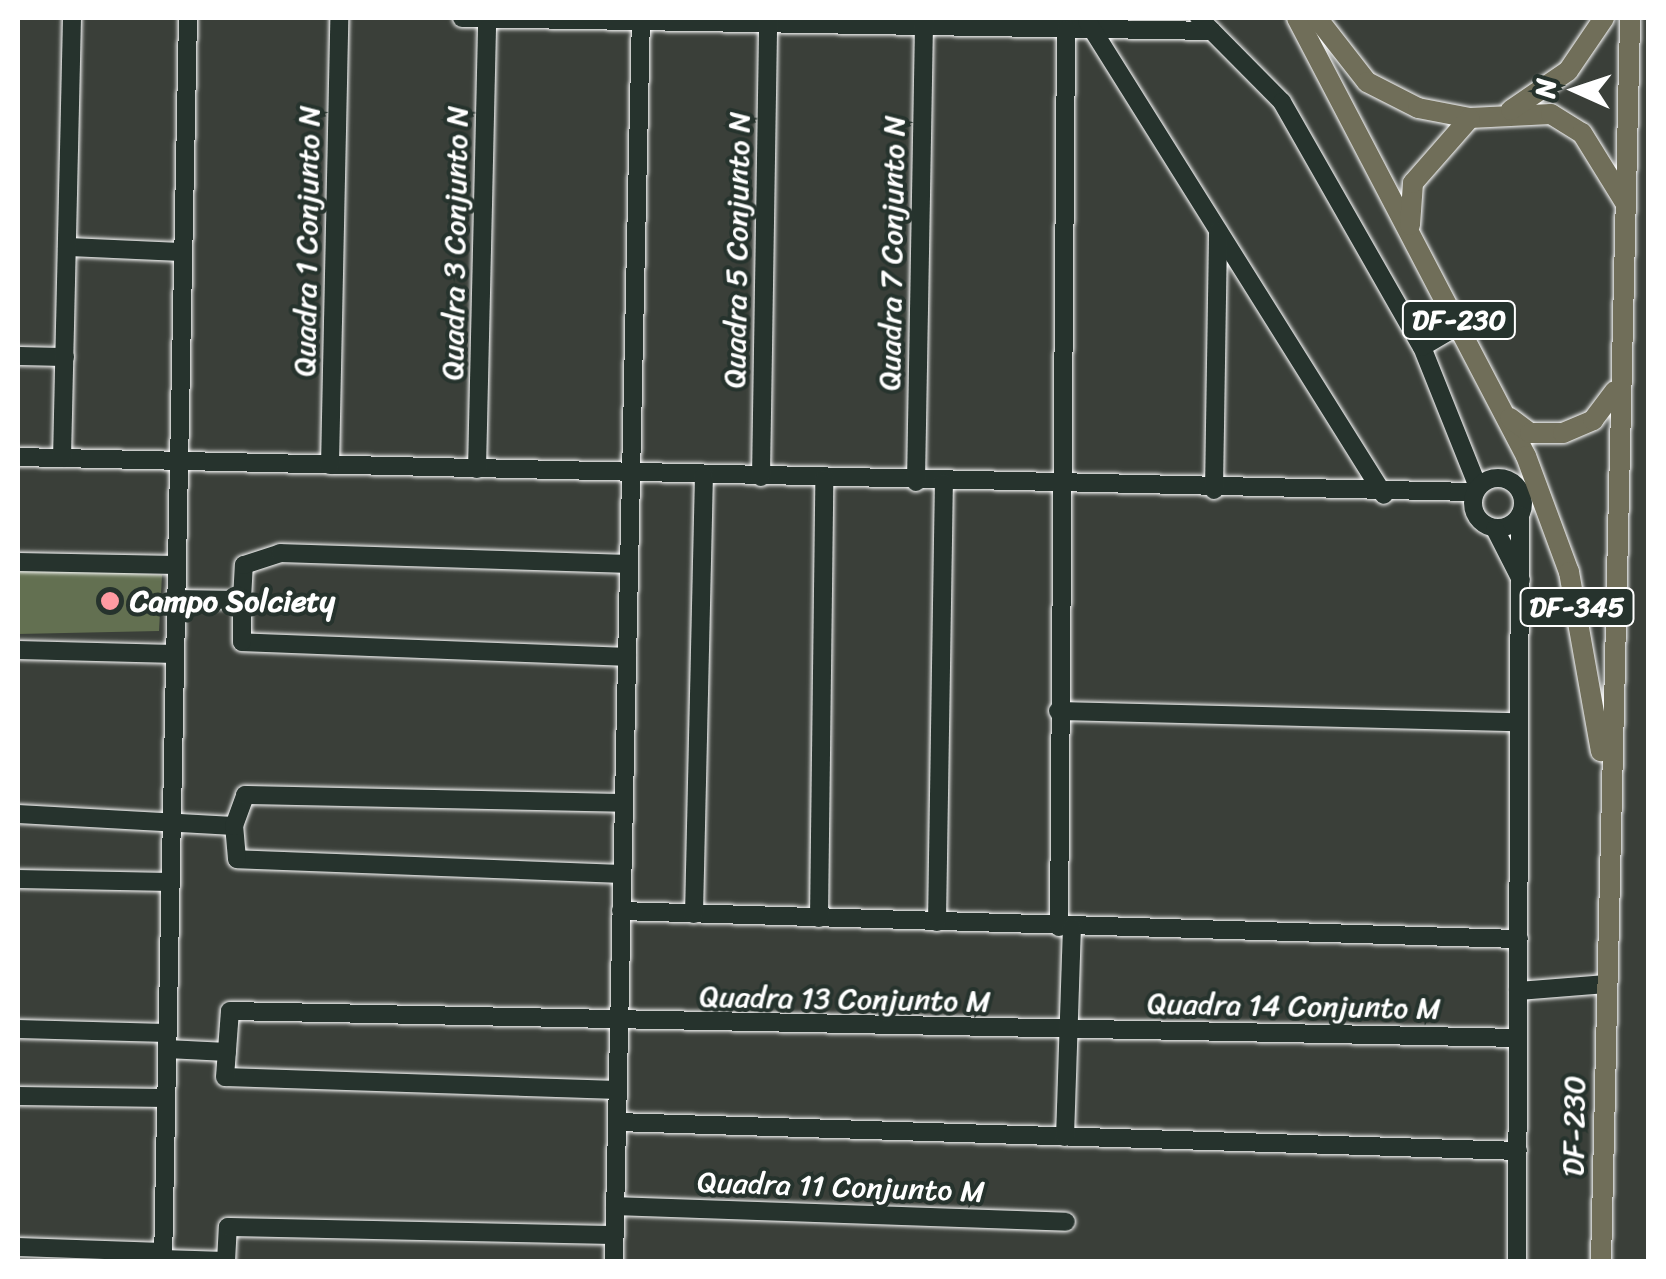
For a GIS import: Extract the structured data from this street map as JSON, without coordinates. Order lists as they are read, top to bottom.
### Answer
{
  "streets": {
    "main road": ["DF-230", "DF-345"],
    "street": [
      "Quadra 1 Conjunto N",
      "Quadra 3 Conjunto N",
      "Quadra 5 Conjunto N",
      "Quadra 7 Conjunto N",
      "Quadra 13 Conjunto M",
      "Quadra 14 Conjunto M",
      "Quadra 11 Conjunto M"
    ]
  },
  "crossings": [
    ["DF-230", "DF-345"],
    ["Quadra 13 Conjunto M", "Quadra 14 Conjunto M"]
  ],
  "places": ["Campo Solciety"],
  "north": "left"
}
